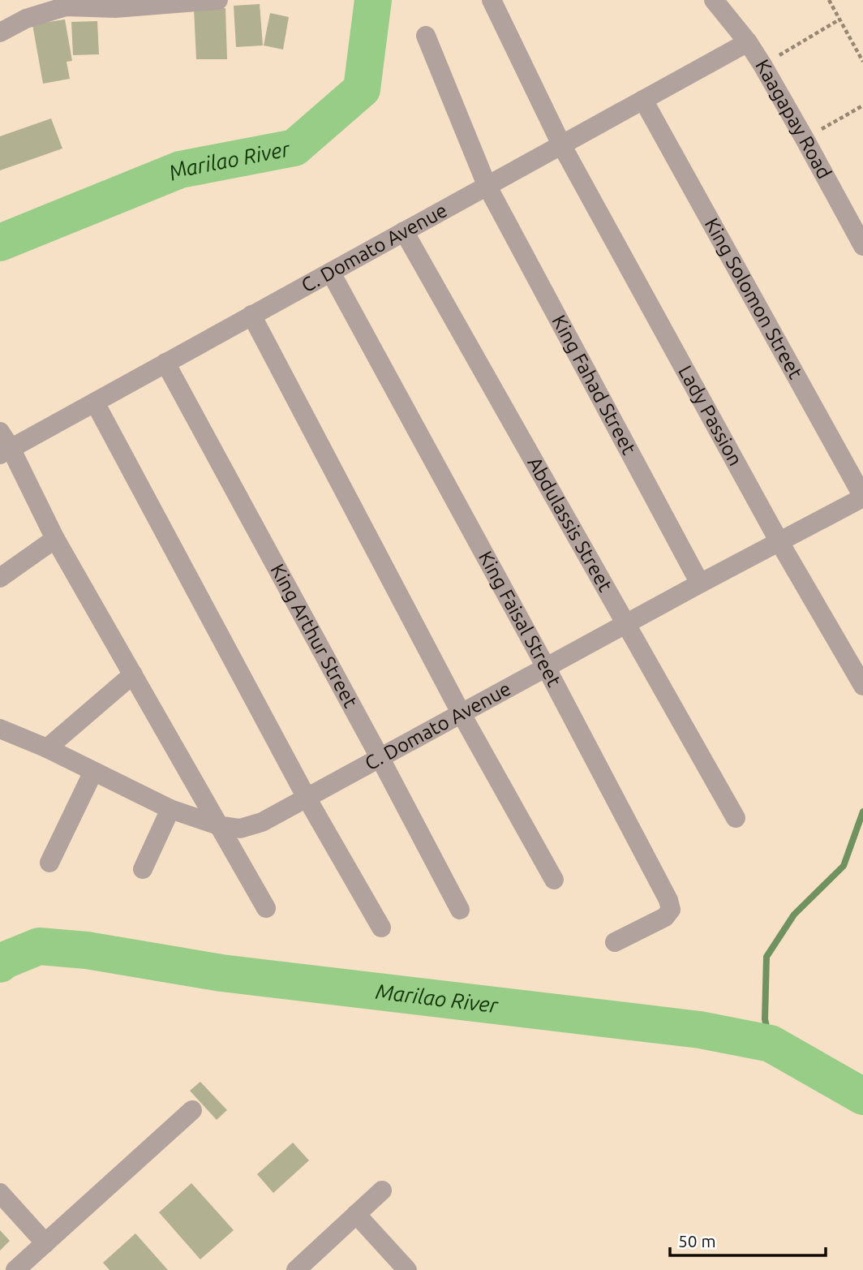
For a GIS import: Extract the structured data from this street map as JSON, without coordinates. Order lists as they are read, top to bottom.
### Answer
{
  "streets": {
    "street": [
      "Kaagapay Road",
      "C. Domato Avenue",
      "King Solomon Street",
      "King Fahad Street",
      "Lady Passion",
      "Abdulassis Street",
      "King Faisal Street",
      "King Arthur Street"
    ]
  },
  "crossings": [
    ["Kaagapay Road", "C. Domato Avenue"],
    ["C. Domato Avenue", "King Solomon Street"],
    ["C. Domato Avenue", "King Fahad Street"],
    ["C. Domato Avenue", "Lady Passion"],
    ["C. Domato Avenue", "Abdulassis Street"],
    ["C. Domato Avenue", "King Faisal Street"],
    ["C. Domato Avenue", "King Arthur Street"]
  ],
  "water": ["Marilao River"],
  "scale_bar": "50 m"
}
